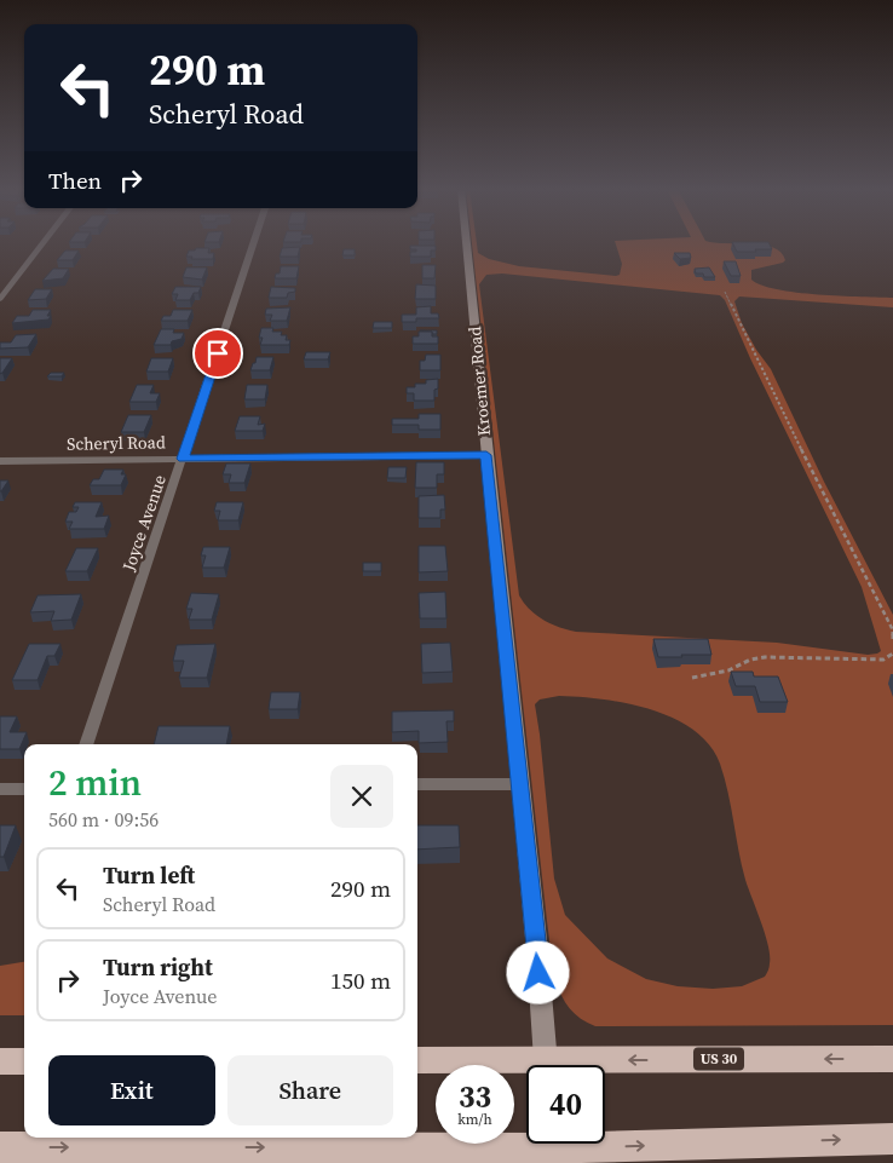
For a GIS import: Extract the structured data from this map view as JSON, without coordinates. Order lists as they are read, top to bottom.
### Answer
{
  "streets": {
    "highway": ["US 30"],
    "street": ["Kroemer Road", "Scheryl Road", "Joyce Avenue"]
  },
  "crossings": [
    ["Kroemer Road", "Scheryl Road"],
    ["Scheryl Road", "Joyce Avenue"]
  ],
  "page": {
    "turn": ["290 m", "Scheryl Road"],
    "then": "Then",
    "heading": ["2 min", "560 m · 09:56"],
    "list": [
      {
        "name": "Turn left",
        "note": "Scheryl Road",
        "value": "290 m"
      },
      {
        "name": "Turn right",
        "note": "Joyce Avenue",
        "value": "150 m"
      }
    ],
    "buttons": ["Exit", "Share"],
    "speed": "33 km/h",
    "limit": "40"
  }
}
